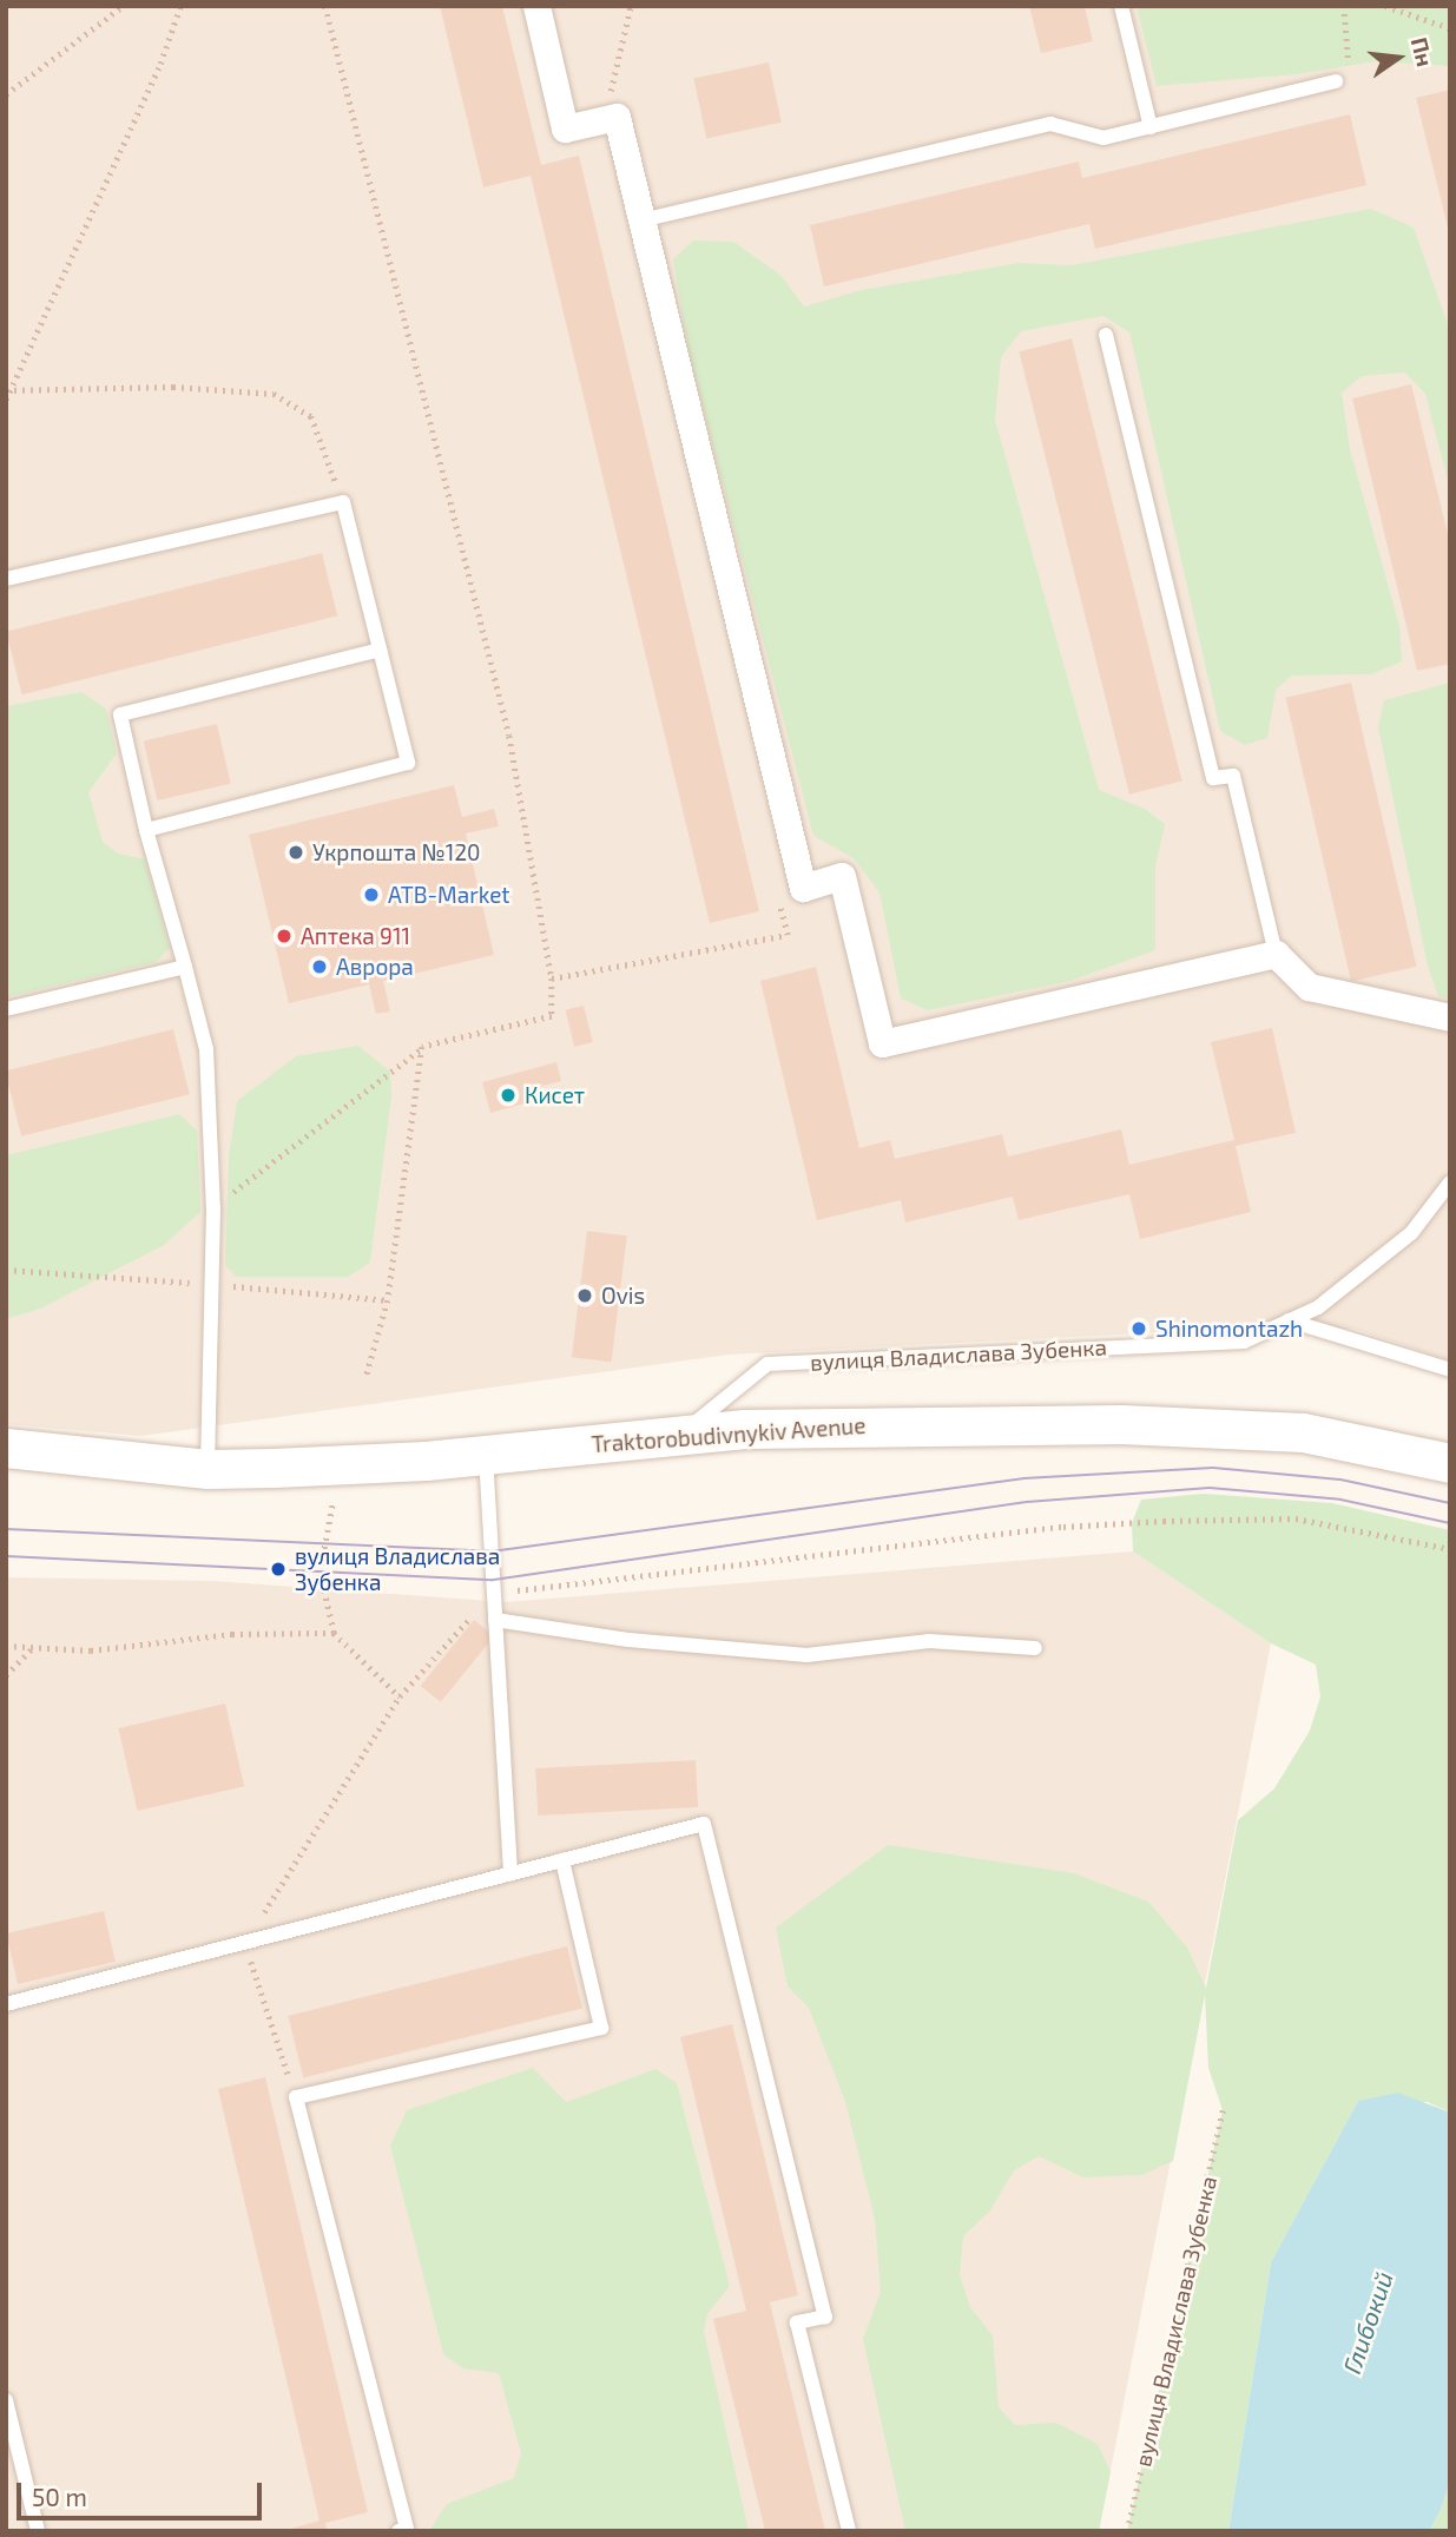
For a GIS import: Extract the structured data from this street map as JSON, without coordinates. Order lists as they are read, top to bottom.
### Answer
{
  "streets": {
    "main road": ["Traktorobudivnykiv Avenue"],
    "lane": ["вулиця Владислава Зубенка"]
  },
  "crossings": [
    ["вулиця Владислава Зубенка", "Traktorobudivnykiv Avenue"]
  ],
  "water": ["Глибокий"],
  "places": [
    "Укрпошта №120",
    "ATB-Market",
    "Аптека 911",
    "Аврора",
    "Кисет",
    "Ovis",
    "Shinomontazh",
    "вулиця Владислава Зубенка"
  ],
  "scale_bar": "50 m",
  "north": "right"
}
